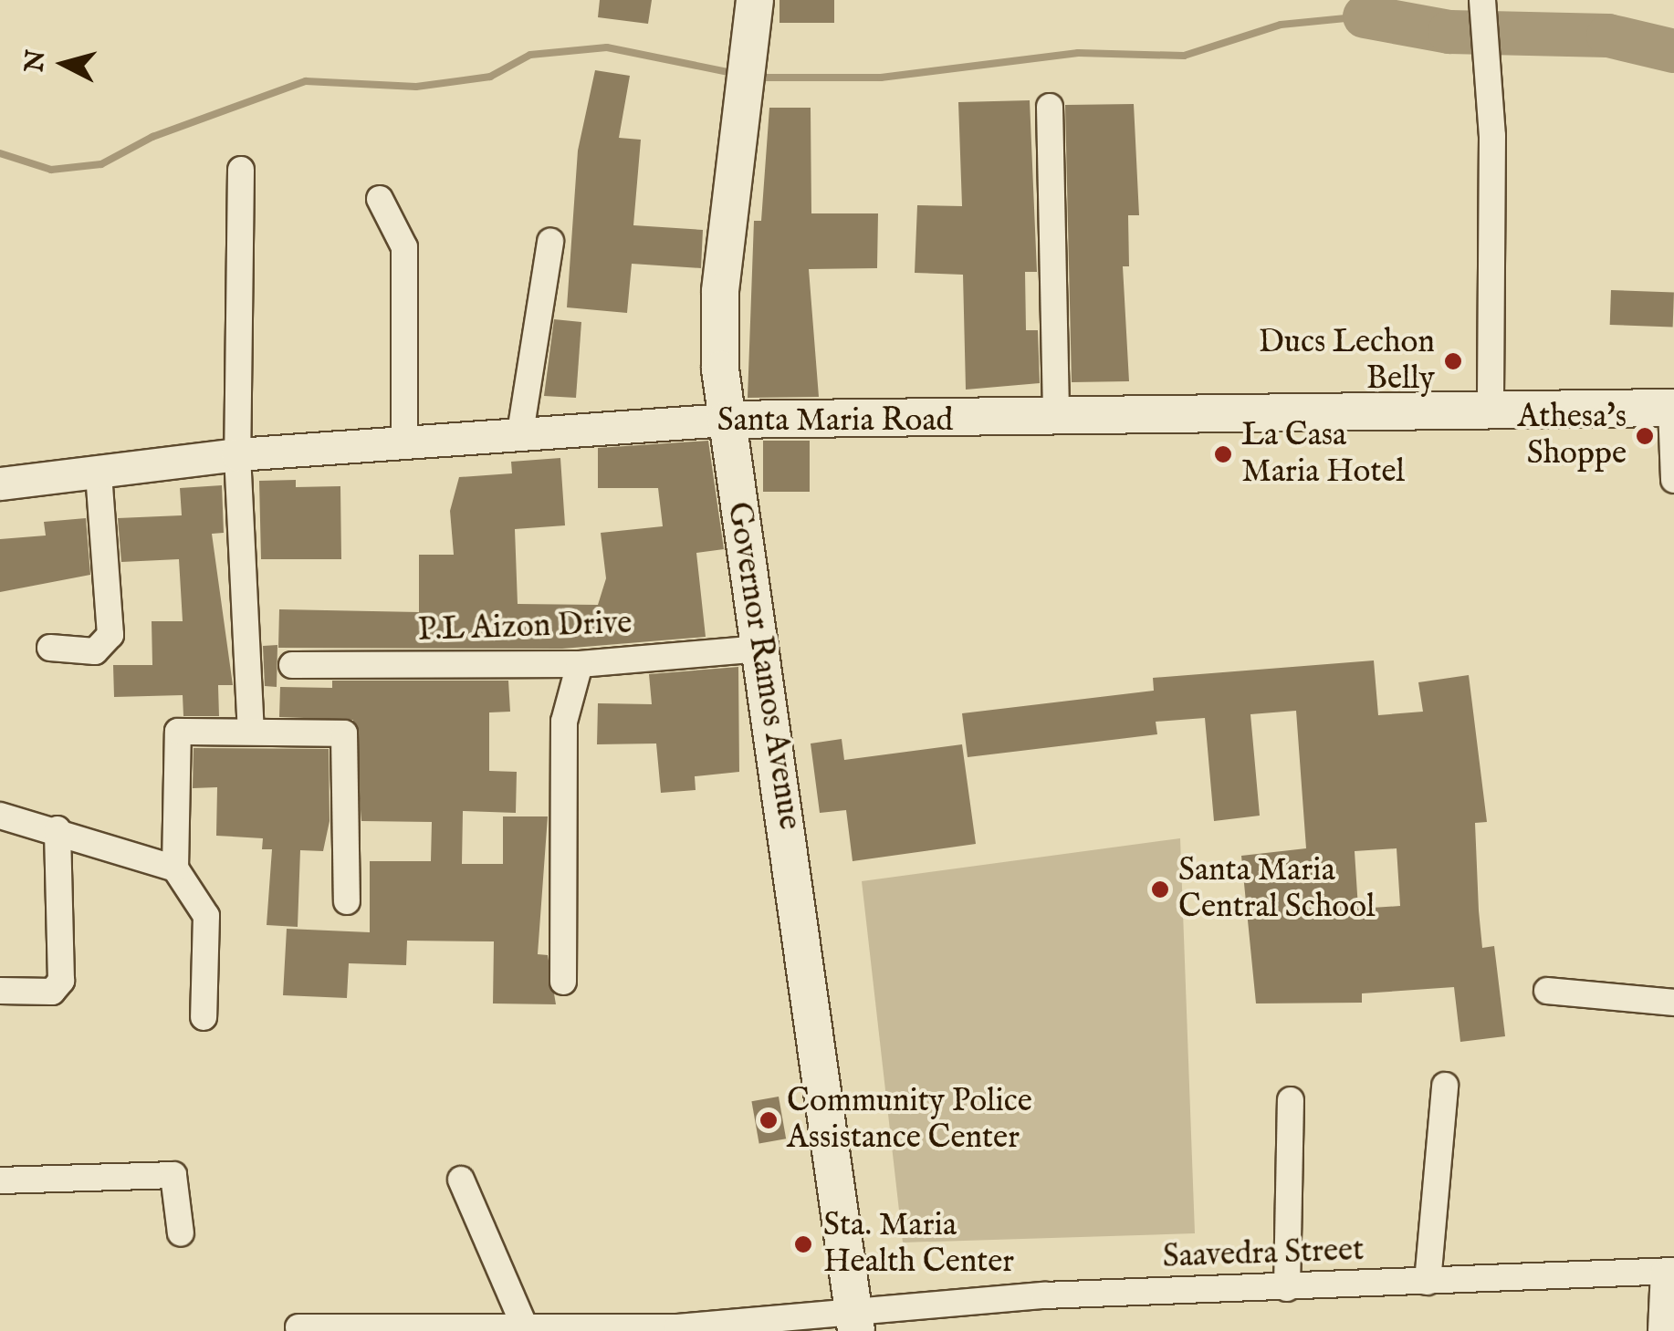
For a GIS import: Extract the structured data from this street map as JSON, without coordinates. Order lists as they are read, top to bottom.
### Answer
{
  "streets": {
    "main road": ["Santa Maria Road", "Governor Ramos Avenue"],
    "street": ["P.L Aizon Drive", "Saavedra Street"]
  },
  "crossings": [
    ["Santa Maria Road", "Governor Ramos Avenue"],
    ["P.L Aizon Drive", "Governor Ramos Avenue"],
    ["Governor Ramos Avenue", "Saavedra Street"]
  ],
  "places": [
    "Ducs Lechon Belly",
    "Athesa's Shoppe",
    "La Casa Maria Hotel",
    "Santa Maria Central School",
    "Community Police Assistance Center",
    "Sta. Maria Health Center"
  ],
  "north": "left"
}
